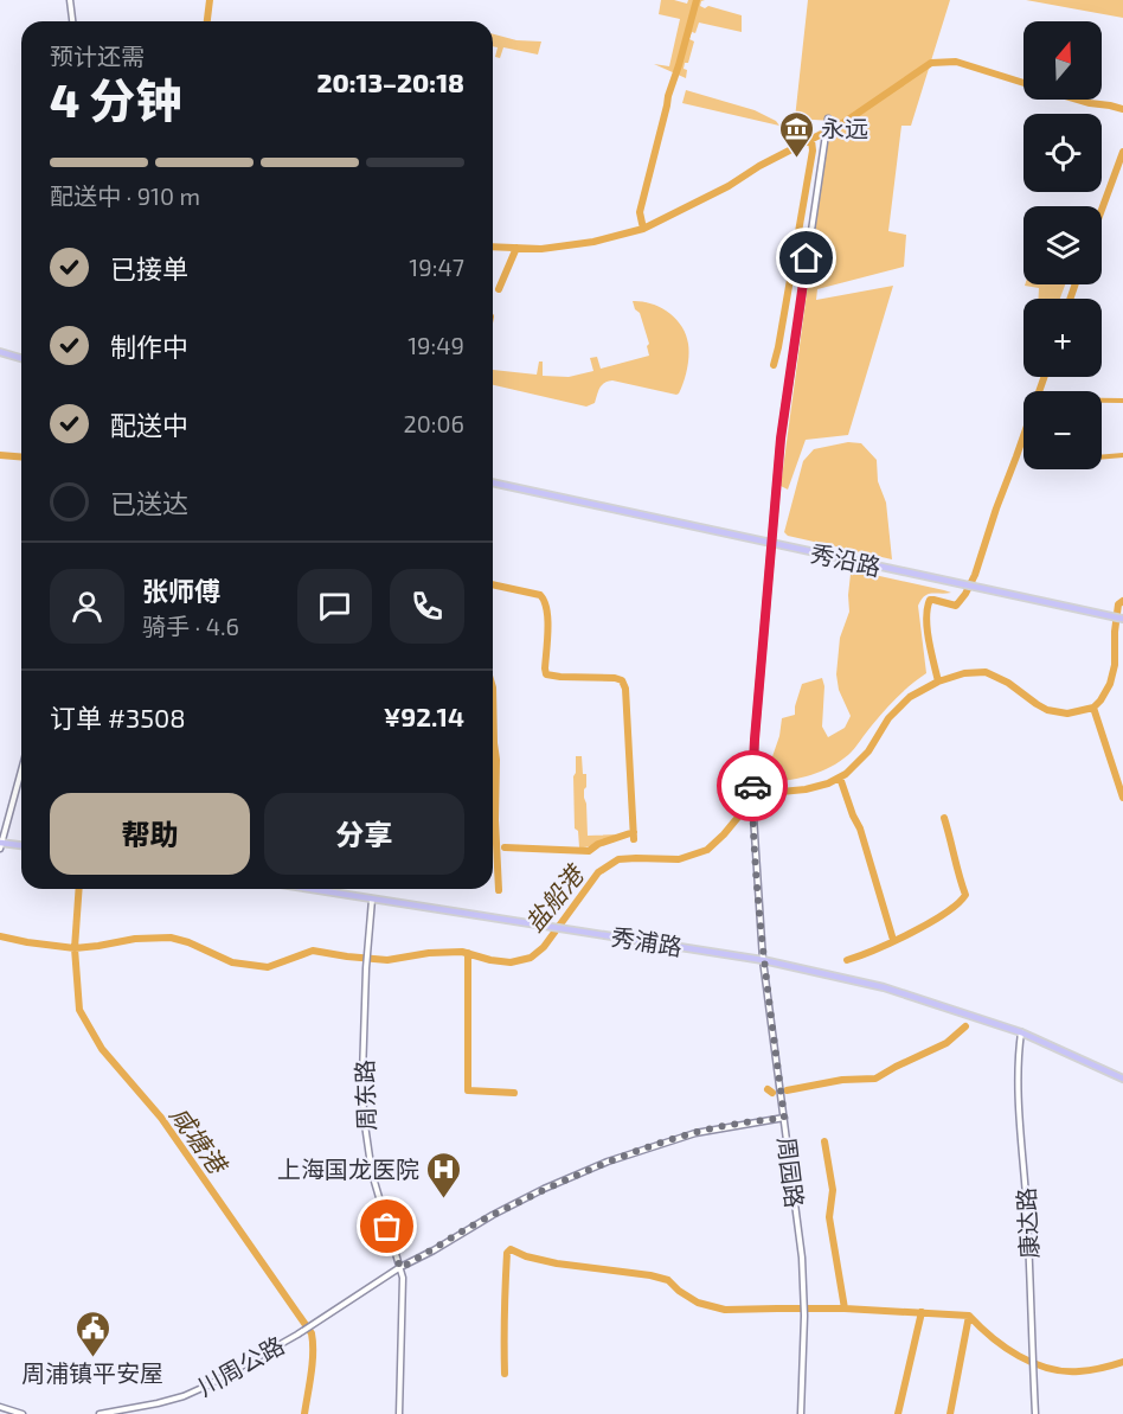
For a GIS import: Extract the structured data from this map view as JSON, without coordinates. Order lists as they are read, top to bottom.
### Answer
{
  "streets": {
    "main road": ["秀沿路", "秀浦路"],
    "street": [
      "周东路",
      "周园路",
      "康达路",
      "川周公路"
    ]
  },
  "crossings": [
    ["秀沿路", "周园路"],
    ["秀浦路", "周东路"],
    ["秀浦路", "周园路"],
    ["秀浦路", "康达路"],
    ["周东路", "川周公路"],
    ["周园路", "川周公路"]
  ],
  "water": ["盐船港", "咸塘港"],
  "places": {
    "museum": ["永远"],
    "hospital": ["上海国龙医院"],
    "public building": ["周浦镇平安屋"]
  },
  "north": "top",
  "page": {
    "map_buttons": ["+", "−"],
    "heading": ["4 分钟", "预计还需", "20:13–20:18"],
    "panel": [
      "张师傅",
      "骑手 · 4.6",
      "订单 #3508",
      "¥92.14"
    ],
    "bar": "配送中 · 910 m",
    "list": [
      ["已接单", "19:47"],
      ["制作中", "19:49"],
      ["配送中", "20:06"],
      "已送达"
    ],
    "buttons": ["帮助", "分享"]
  }
}
